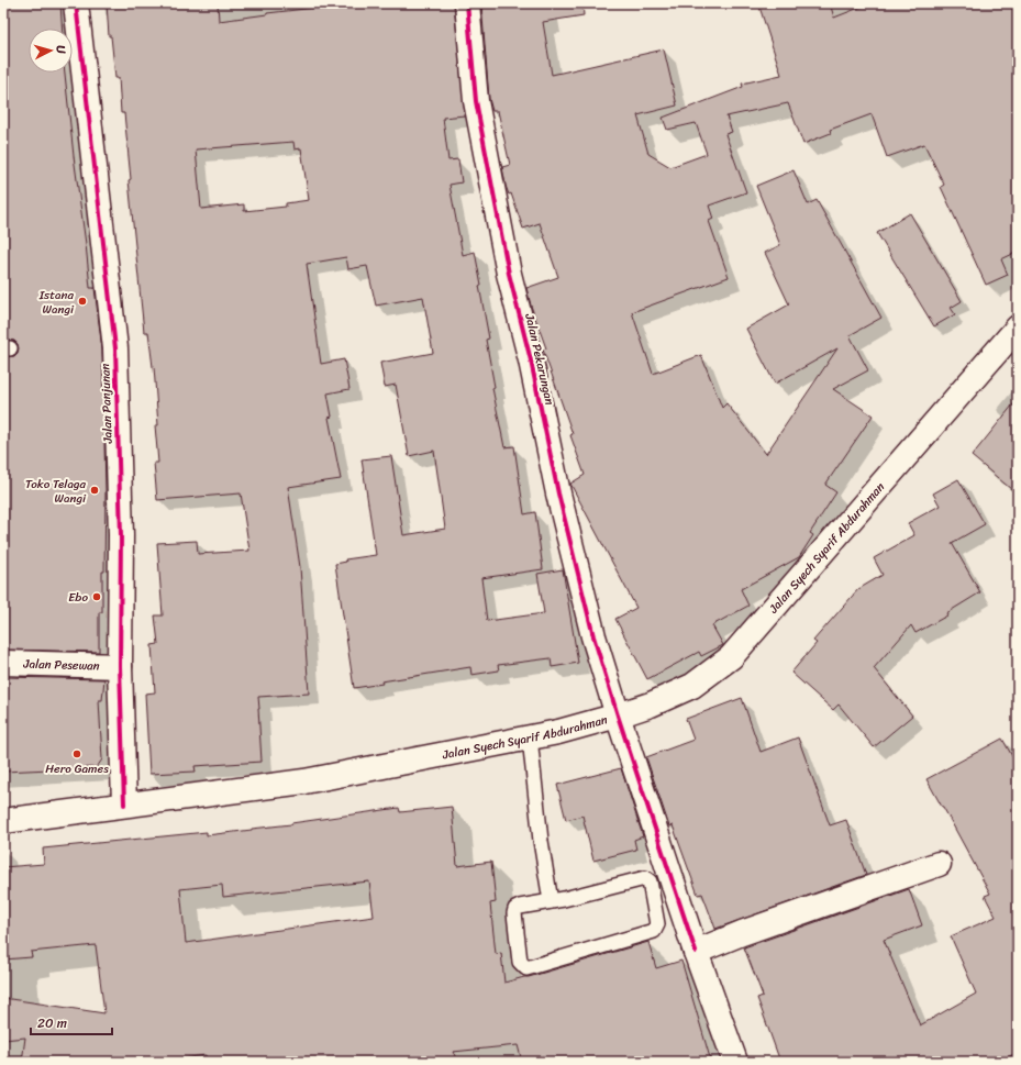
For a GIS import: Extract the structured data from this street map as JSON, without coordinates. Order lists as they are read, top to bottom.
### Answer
{
  "streets": {
    "street": [
      "Jalan Pekarungan",
      "Jalan Panjunan",
      "Jalan Syech Syarif Abdurahman",
      "Jalan Pesewan"
    ]
  },
  "crossings": [
    ["Jalan Pekarungan", "Jalan Syech Syarif Abdurahman"],
    ["Jalan Panjunan", "Jalan Syech Syarif Abdurahman"],
    ["Jalan Panjunan", "Jalan Pesewan"]
  ],
  "places": [
    "Istana Wangi",
    "Toko Telaga Wangi",
    "Ebo",
    "Hero Games"
  ],
  "scale_bar": "20 m",
  "north": "right"
}
